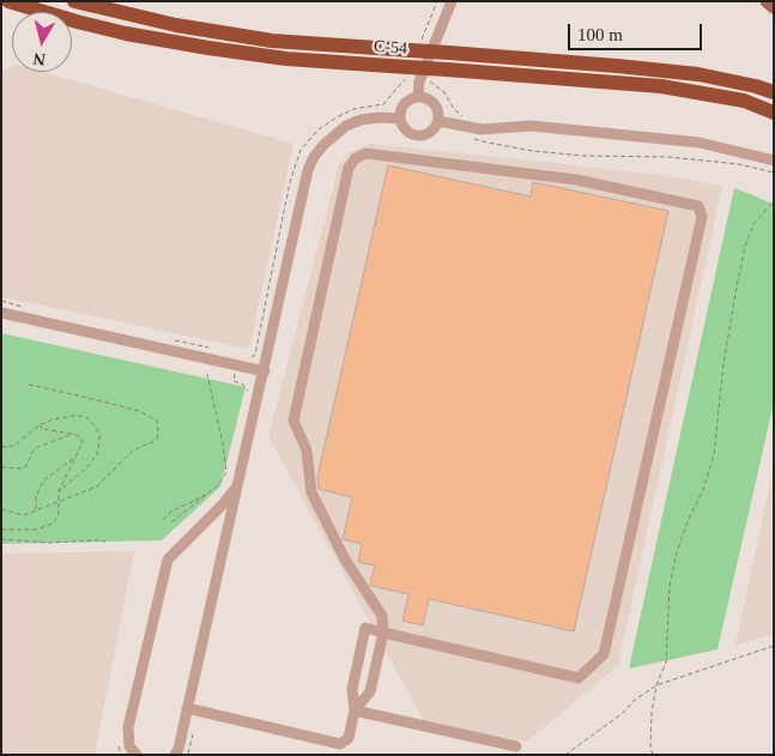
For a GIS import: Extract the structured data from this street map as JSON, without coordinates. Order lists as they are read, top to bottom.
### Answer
{
  "streets": {
    "highway": ["C-54"]
  },
  "scale_bar": "100 m",
  "north": "bottom"
}
